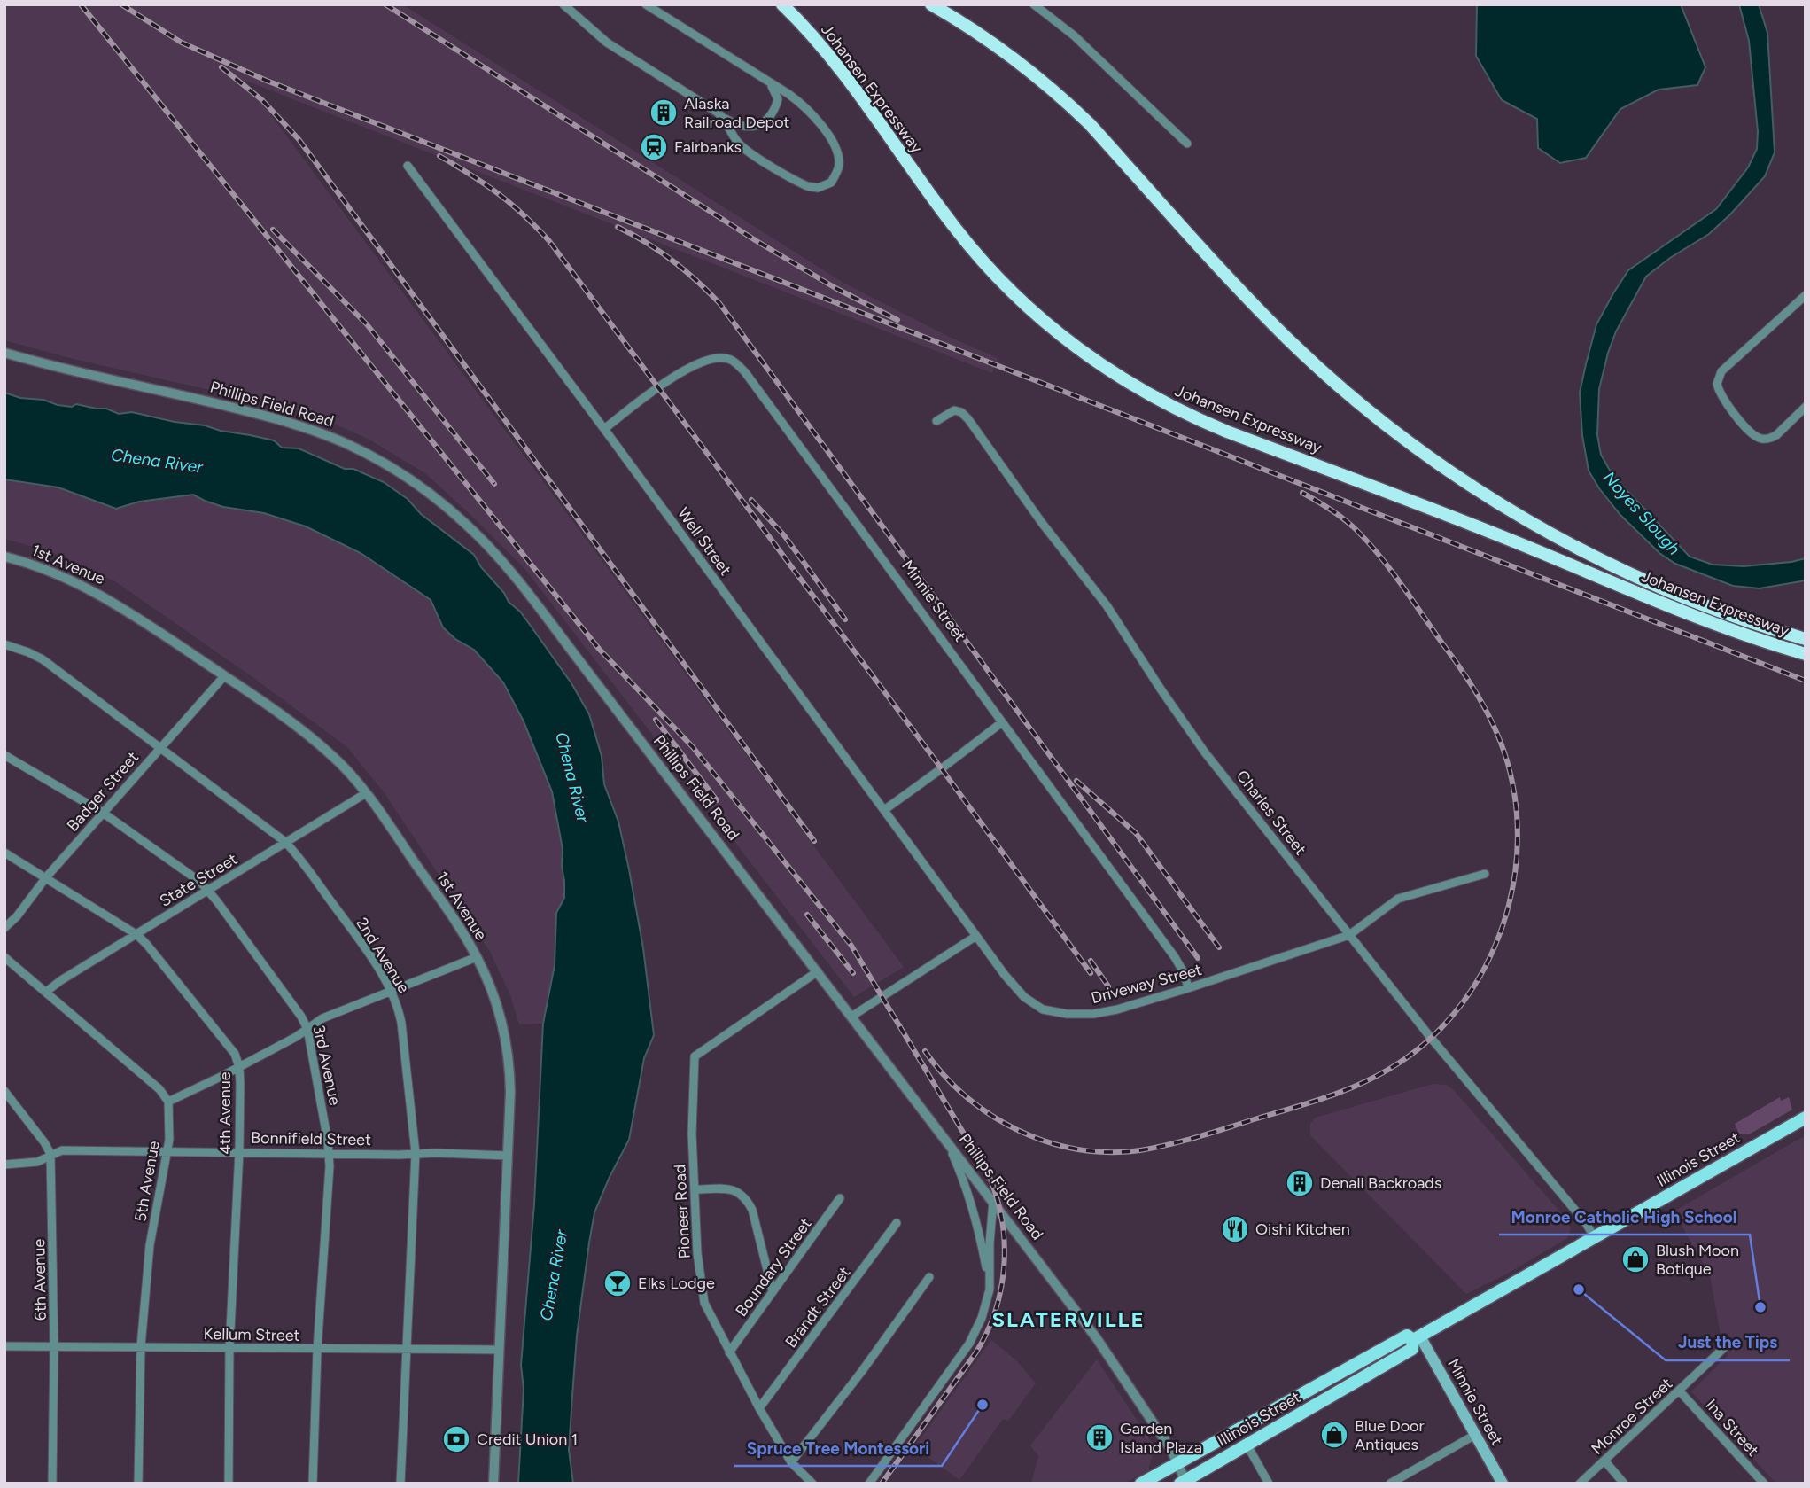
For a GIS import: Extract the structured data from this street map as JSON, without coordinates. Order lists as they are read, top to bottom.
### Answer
{
  "streets": {
    "highway": ["Johansen Expressway"],
    "main road": ["Minnie Street", "Illinois Street"],
    "street": [
      "Phillips Field Road",
      "Well Street",
      "1st Avenue",
      "Badger Street",
      "Charles Street",
      "State Street",
      "2nd Avenue",
      "Driveway Street",
      "3rd Avenue",
      "4th Avenue",
      "Bonnifield Street",
      "5th Avenue",
      "Pioneer Road",
      "Boundary Street",
      "6th Avenue",
      "Brandt Street",
      "Kellum Street",
      "Monroe Street",
      "Ina Street"
    ]
  },
  "crossings": [
    ["Phillips Field Road", "Illinois Street"],
    ["Phillips Field Road", "Pioneer Road"],
    ["Well Street", "Minnie Street"],
    ["Well Street", "Driveway Street"],
    ["1st Avenue", "Badger Street"],
    ["1st Avenue", "State Street"],
    ["1st Avenue", "Bonnifield Street"],
    ["1st Avenue", "Kellum Street"],
    ["Minnie Street", "Driveway Street"],
    ["Minnie Street", "Illinois Street"],
    ["Badger Street", "2nd Avenue"],
    ["Badger Street", "3rd Avenue"],
    ["Badger Street", "4th Avenue"],
    ["Charles Street", "Driveway Street"],
    ["Charles Street", "Illinois Street"],
    ["State Street", "2nd Avenue"],
    ["State Street", "3rd Avenue"],
    ["State Street", "4th Avenue"],
    ["2nd Avenue", "Bonnifield Street"],
    ["2nd Avenue", "Kellum Street"],
    ["3rd Avenue", "Bonnifield Street"],
    ["3rd Avenue", "Kellum Street"],
    ["4th Avenue", "Bonnifield Street"],
    ["4th Avenue", "Kellum Street"],
    ["Bonnifield Street", "5th Avenue"],
    ["Bonnifield Street", "6th Avenue"],
    ["5th Avenue", "Kellum Street"],
    ["Pioneer Road", "Boundary Street"],
    ["Pioneer Road", "Brandt Street"],
    ["6th Avenue", "Kellum Street"],
    ["Monroe Street", "Ina Street"]
  ],
  "districts": ["SLATERVILLE"],
  "water": ["Chena River", "Noyes Slough"],
  "places": {
    "building": ["Alaska Railroad Depot", "Denali Backroads", "Garden Island Plaza"],
    "station": ["Fairbanks"],
    "restaurant": ["Oishi Kitchen"],
    "shop": ["Blush Moon Botique", "Blue Door Antiques"],
    "bar": ["Elks Lodge"],
    "other": ["Just the Tips", "Monroe Catholic High School", "Spruce Tree Montessori"],
    "bank": ["Credit Union 1"]
  }
}
